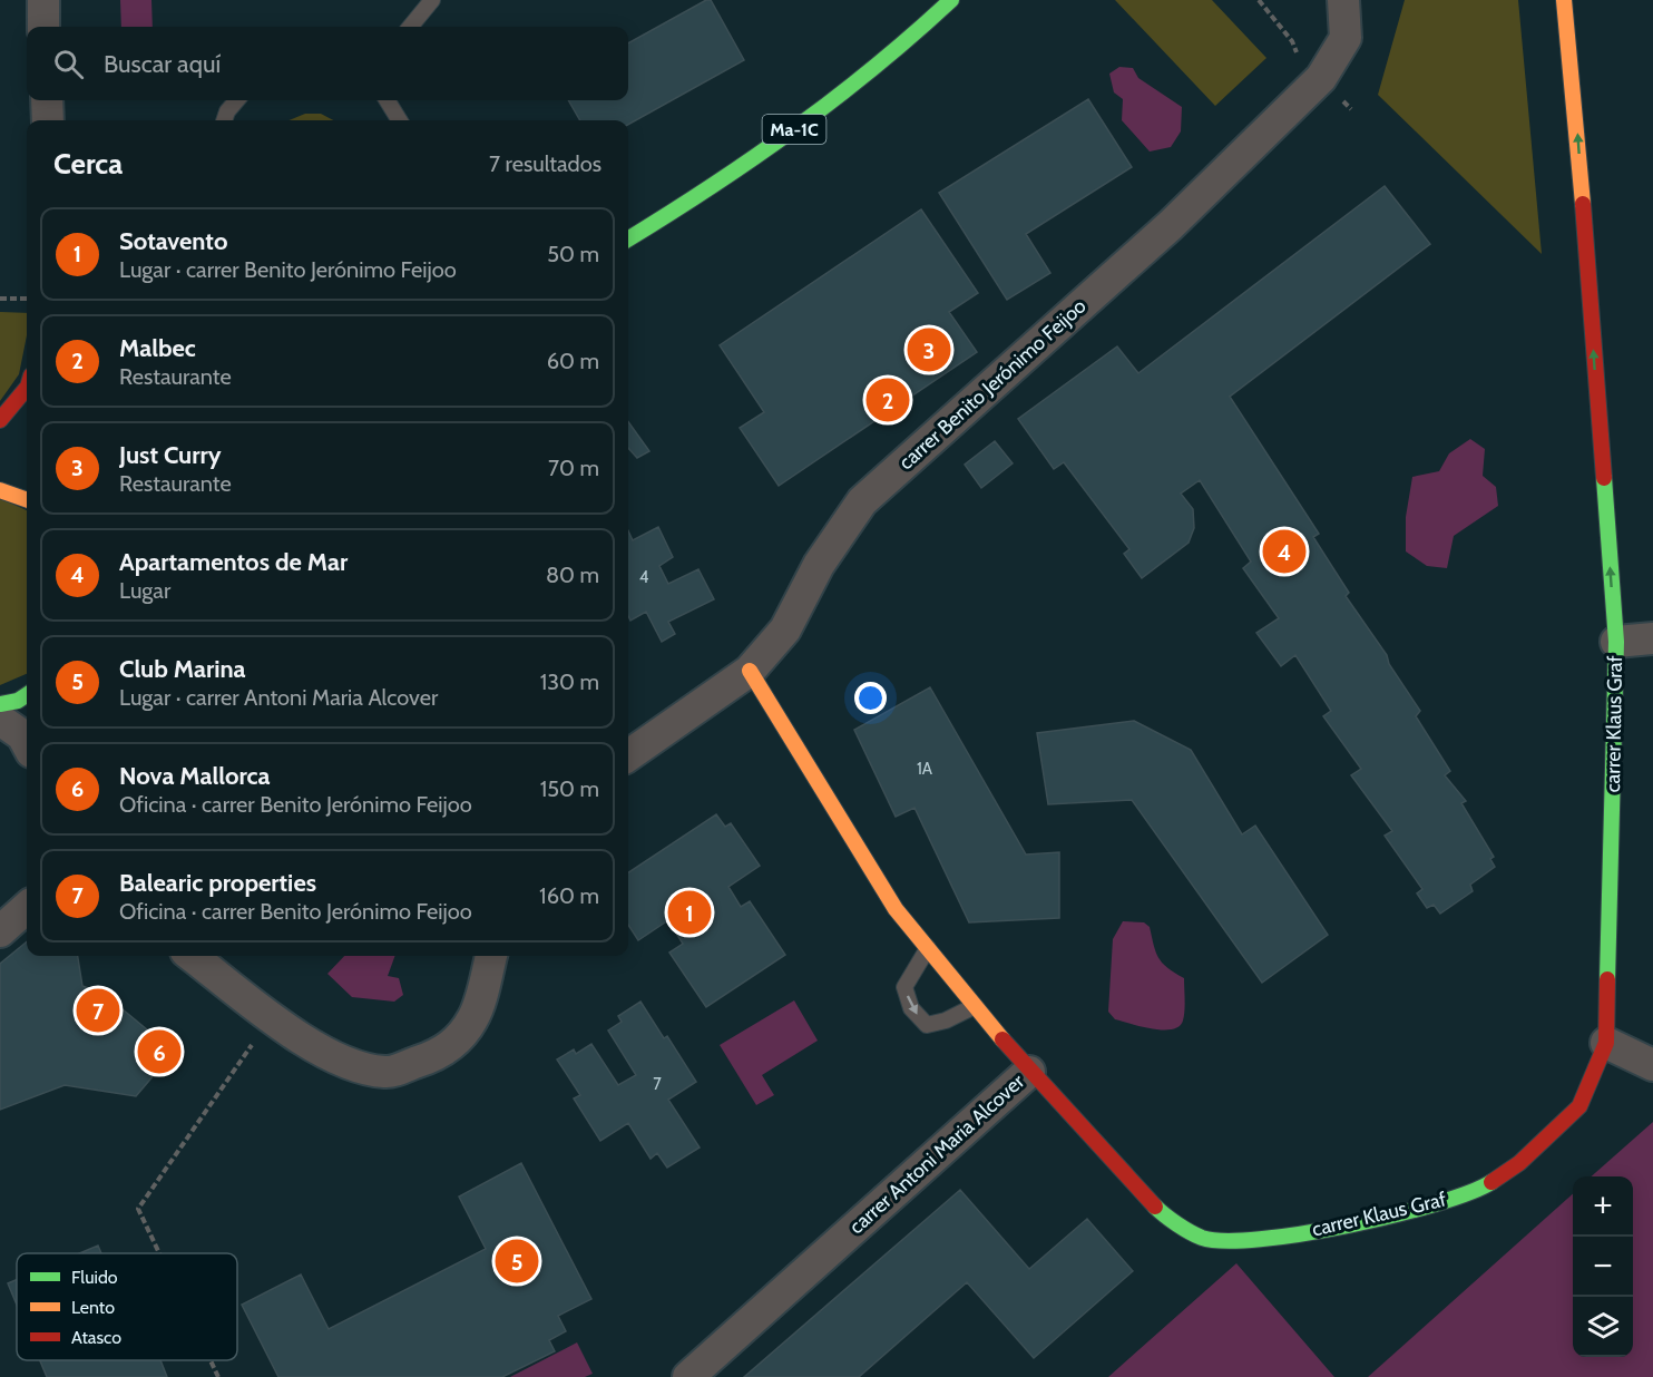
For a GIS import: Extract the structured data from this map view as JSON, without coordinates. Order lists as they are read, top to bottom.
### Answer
{
  "streets": {
    "street": [
      "Ma-1C",
      "carrer Benito Jerónimo Feijoo",
      "carrer Klaus Graf",
      "carrer Antoni Maria Alcover"
    ]
  },
  "crossings": [
    ["carrer Benito Jerónimo Feijoo", "carrer Antoni Maria Alcover"],
    ["carrer Klaus Graf", "carrer Antoni Maria Alcover"]
  ],
  "house_numbers": ["4", "1A", "7"],
  "legend": ["Fluido", "Lento", "Atasco"],
  "page": {
    "search": "Buscar aquí",
    "heading": ["Cerca", "7 resultados"],
    "list": [
      {
        "mark": "1",
        "name": "Sotavento",
        "note": "Lugar · carrer Benito Jerónimo Feijoo",
        "value": "50 m"
      },
      {
        "mark": "2",
        "name": "Malbec",
        "note": "Restaurante",
        "value": "60 m"
      },
      {
        "mark": "3",
        "name": "Just Curry",
        "note": "Restaurante",
        "value": "70 m"
      },
      {
        "mark": "4",
        "name": "Apartamentos de Mar",
        "note": "Lugar",
        "value": "80 m"
      },
      {
        "mark": "5",
        "name": "Club Marina",
        "note": "Lugar · carrer Antoni Maria Alcover",
        "value": "130 m"
      },
      {
        "mark": "6",
        "name": "Nova Mallorca",
        "note": "Oficina · carrer Benito Jerónimo Feijoo",
        "value": "150 m"
      },
      {
        "mark": "7",
        "name": "Balearic properties",
        "note": "Oficina · carrer Benito Jerónimo Feijoo",
        "value": "160 m"
      }
    ],
    "pins": [
      "3",
      "2",
      "4",
      "1",
      "7",
      "6",
      "5"
    ],
    "map_buttons": ["+", "−"]
  }
}
